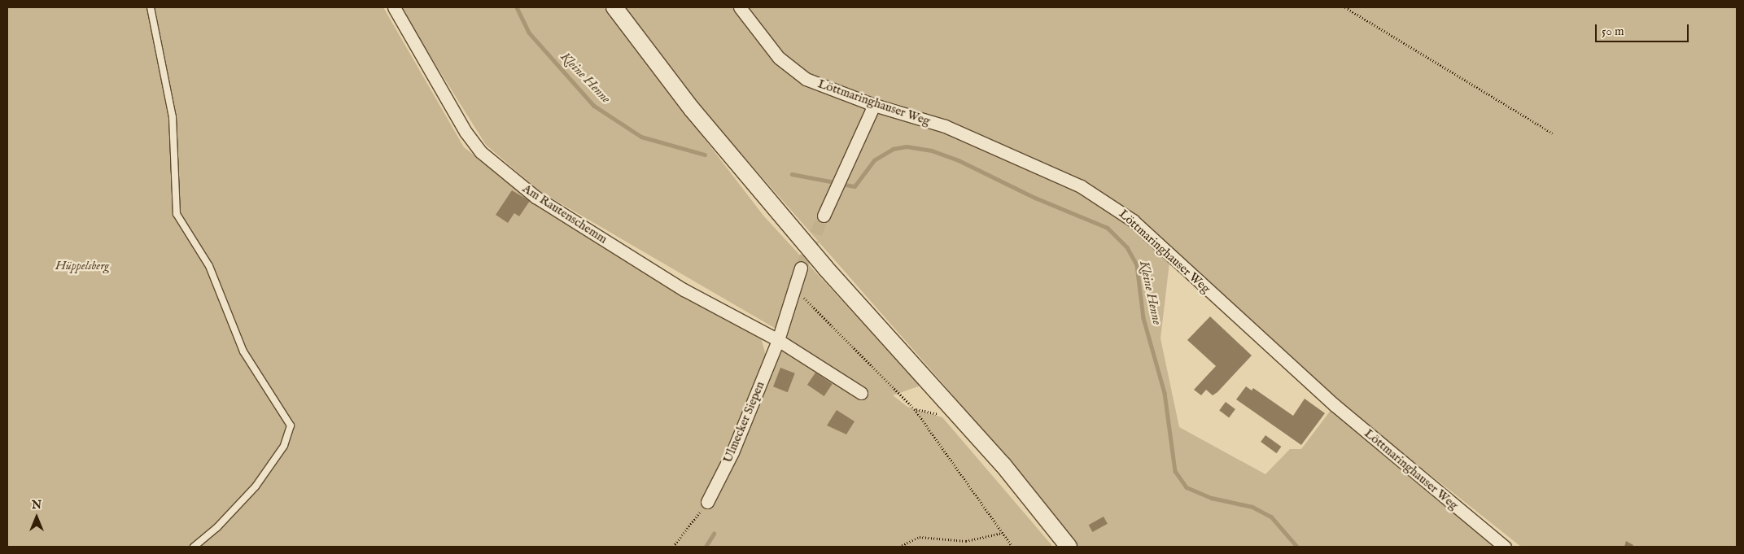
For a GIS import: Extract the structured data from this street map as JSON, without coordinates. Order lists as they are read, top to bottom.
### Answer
{
  "streets": {
    "street": ["Löttmaringhauser Weg", "Am Rautenschemm", "Ulmecker Siepen"]
  },
  "crossings": [
    ["Am Rautenschemm", "Ulmecker Siepen"]
  ],
  "water": ["Kleine Henne"],
  "parks": ["Hüppelsberg"],
  "scale_bar": "50 m",
  "north": "top"
}
